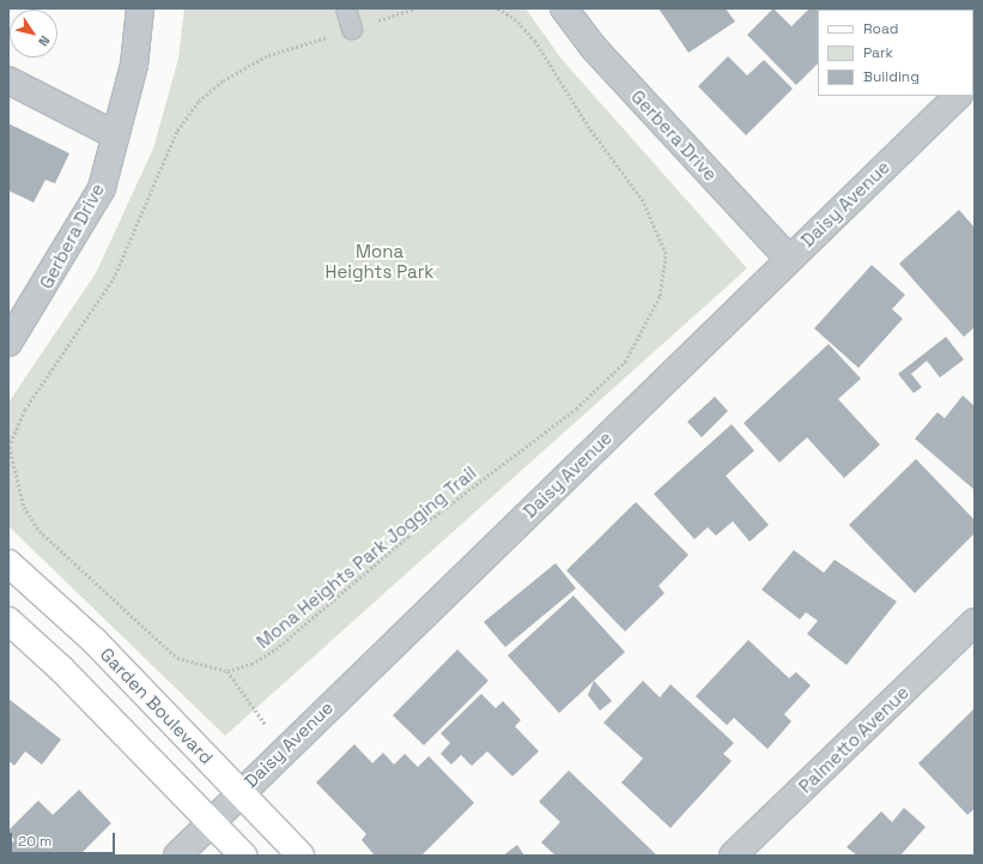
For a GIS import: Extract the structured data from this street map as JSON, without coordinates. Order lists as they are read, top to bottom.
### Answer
{
  "streets": {
    "street": [
      "Gerbera Drive",
      "Daisy Avenue",
      "Garden Boulevard",
      "Palmetto Avenue"
    ],
    "path": ["Mona Heights Park Jogging Trail"]
  },
  "crossings": [
    ["Gerbera Drive", "Daisy Avenue"],
    ["Daisy Avenue", "Garden Boulevard"]
  ],
  "parks": ["Mona Heights Park"],
  "legend": ["Road", "Park", "Building"],
  "scale_bar": "20 m",
  "north": "bottom right"
}
